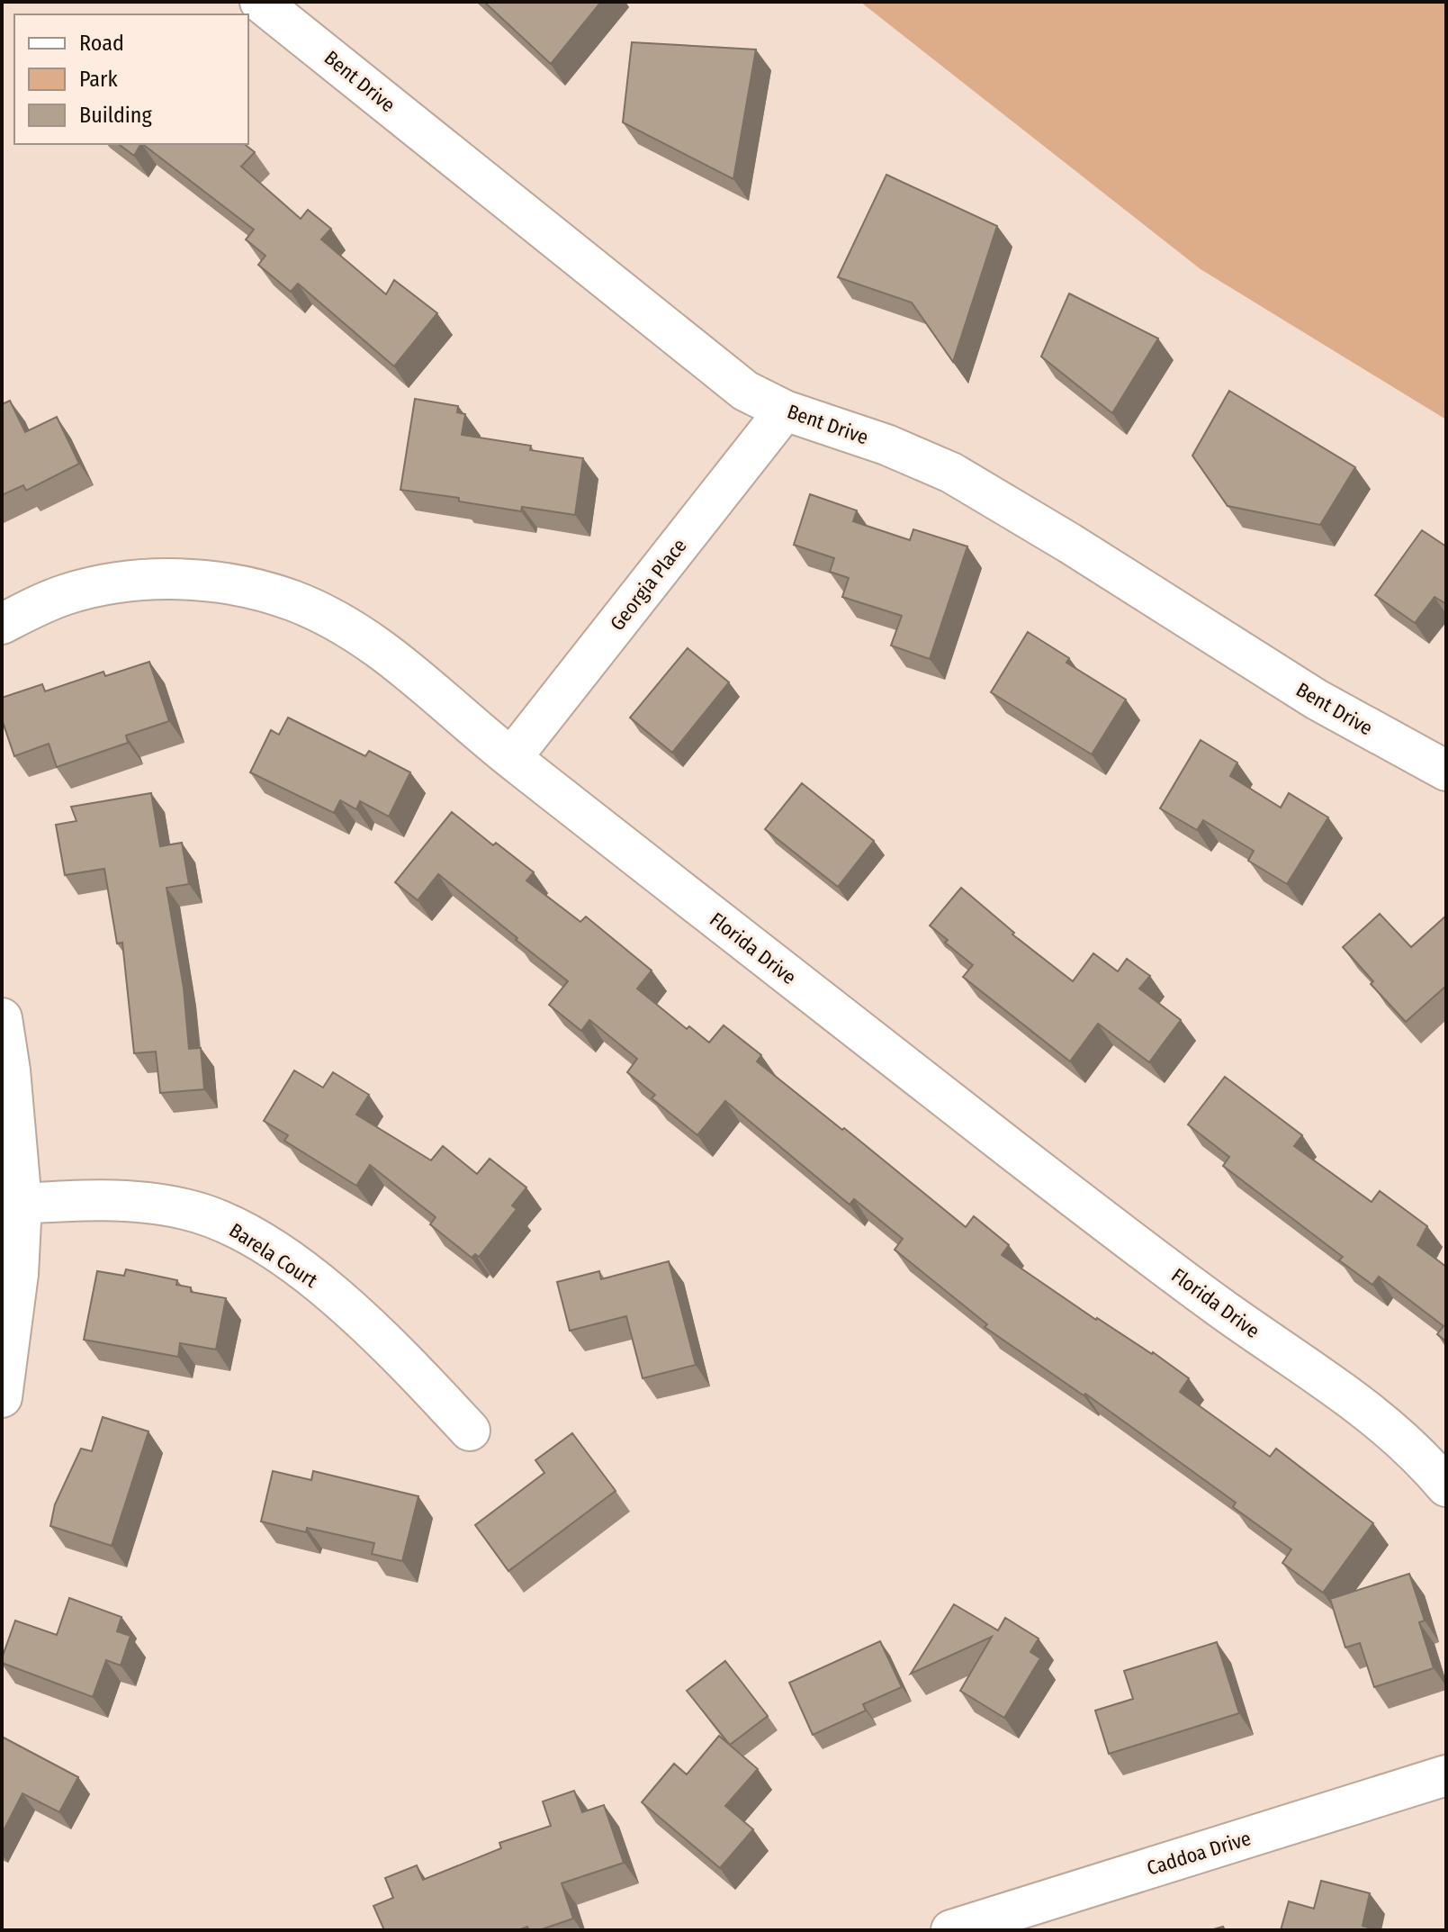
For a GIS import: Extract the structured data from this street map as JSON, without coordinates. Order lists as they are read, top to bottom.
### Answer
{
  "streets": {
    "street": [
      "Bent Drive",
      "Georgia Place",
      "Florida Drive",
      "Barela Court",
      "Caddoa Drive"
    ]
  },
  "crossings": [
    ["Bent Drive", "Georgia Place"],
    ["Georgia Place", "Florida Drive"]
  ],
  "legend": ["Road", "Park", "Building"]
}
